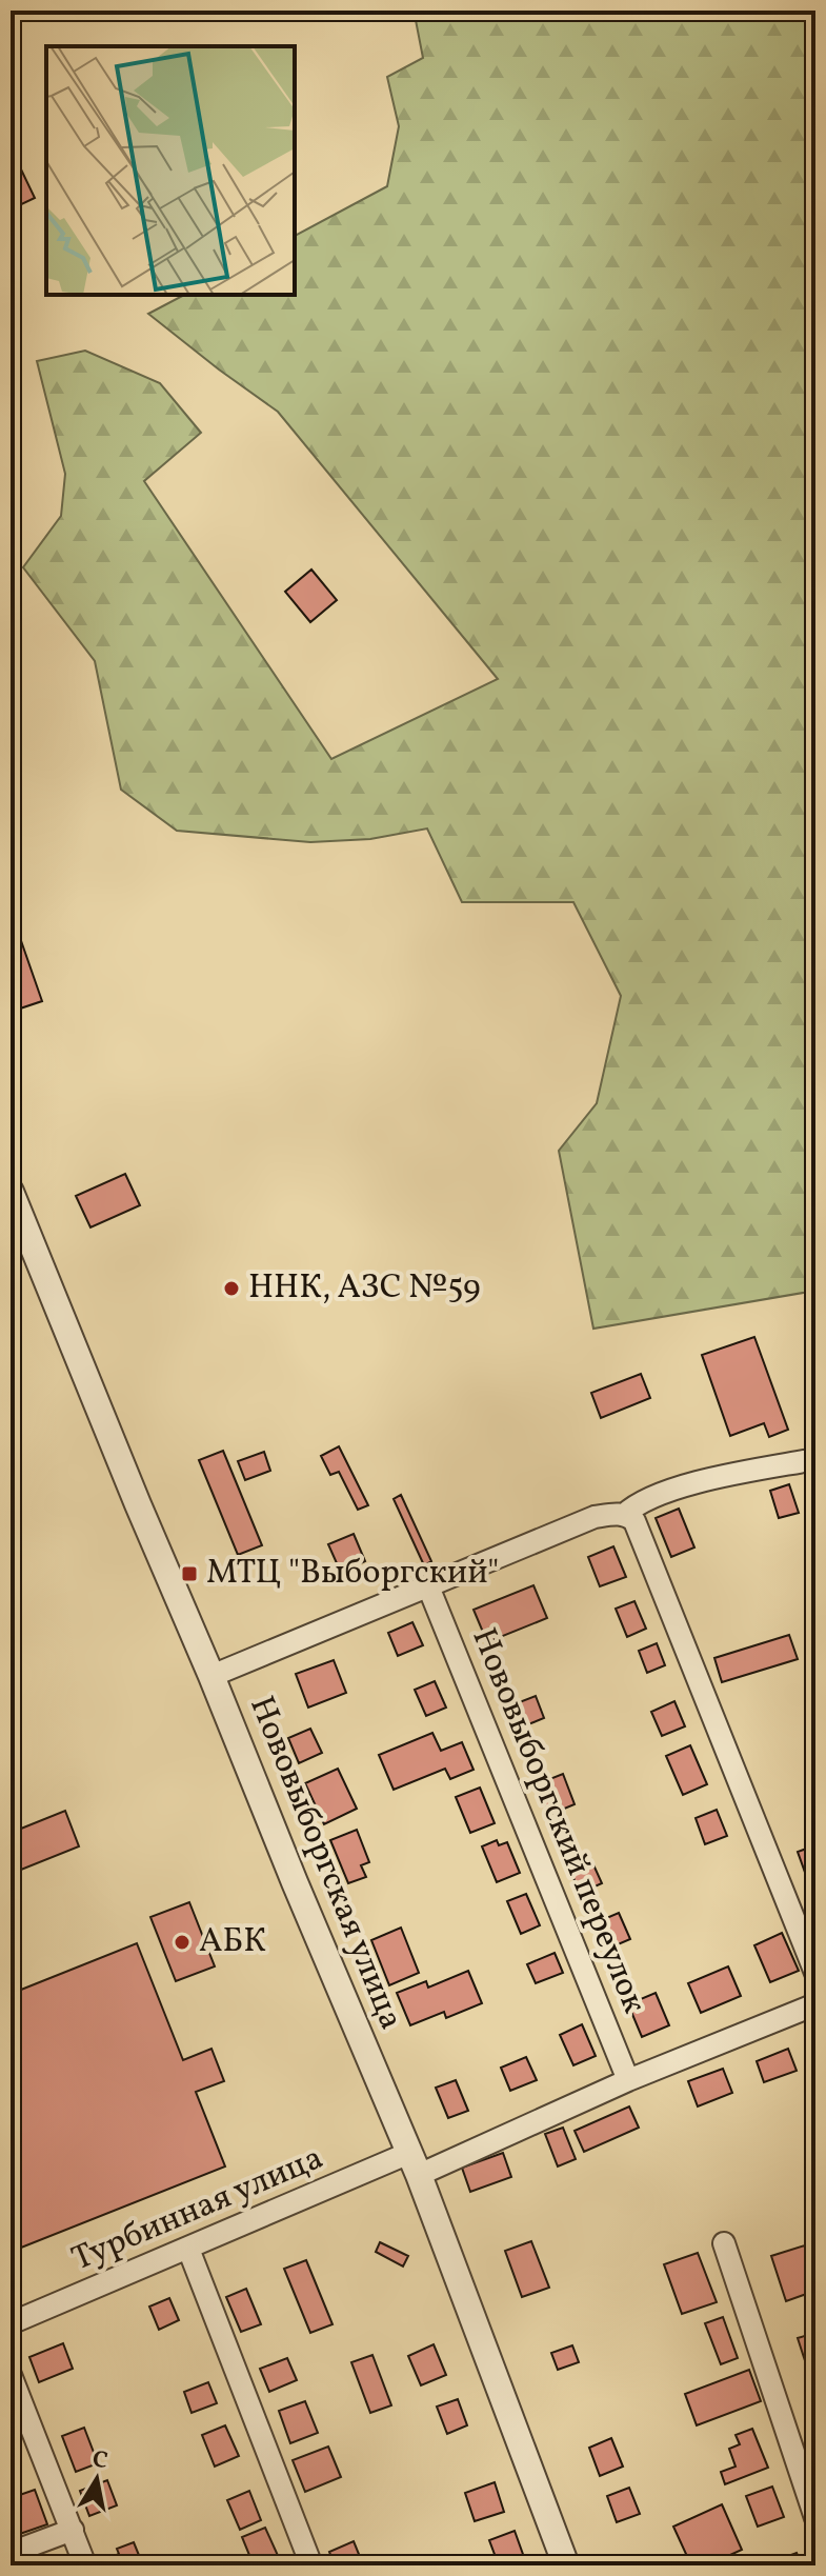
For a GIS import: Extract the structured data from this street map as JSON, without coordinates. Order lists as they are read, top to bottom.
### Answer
{
  "streets": {
    "street": ["Нововыборгский переулок", "Нововыборгская улица", "Турбинная улица"]
  },
  "crossings": [
    ["Нововыборгский переулок", "Турбинная улица"],
    ["Нововыборгская улица", "Турбинная улица"]
  ],
  "places": {
    "other": ["ННК, АЗС №59", "АБК"],
    "transit": ["МТЦ \"Выборгский\""]
  },
  "north": "top"
}
